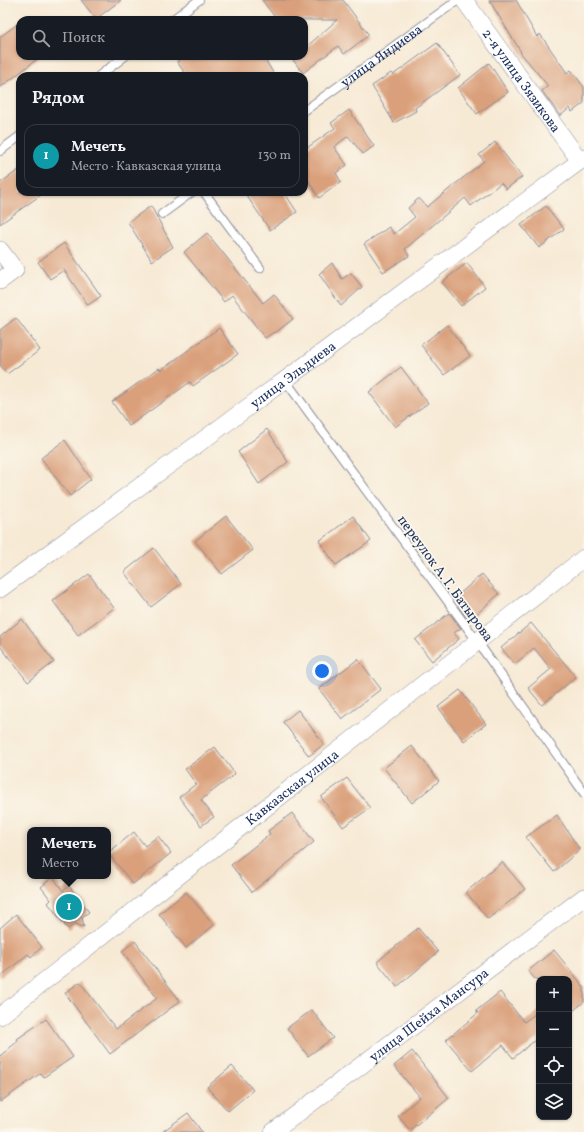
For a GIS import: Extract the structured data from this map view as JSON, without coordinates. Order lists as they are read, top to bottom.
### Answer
{
  "streets": {
    "street": [
      "2-я улица Зязикова",
      "улица Эльдиева",
      "Кавказская улица",
      "улица Шейха Мансура"
    ],
    "lane": ["улица Яндиева", "переулок А. Г. Батырова"]
  },
  "crossings": [
    ["2-я улица Зязикова", "улица Эльдиева"],
    ["улица Эльдиева", "переулок А. Г. Батырова"],
    ["переулок А. Г. Батырова", "Кавказская улица"]
  ],
  "page": {
    "search": "Поиск",
    "heading": "Рядом",
    "list": [
      {
        "mark": "1",
        "name": "Мечеть",
        "note": "Место · Кавказская улица",
        "value": "130 m"
      }
    ],
    "popup": ["Мечеть", "Место"],
    "pins": "1",
    "map_buttons": ["+", "−"]
  }
}
